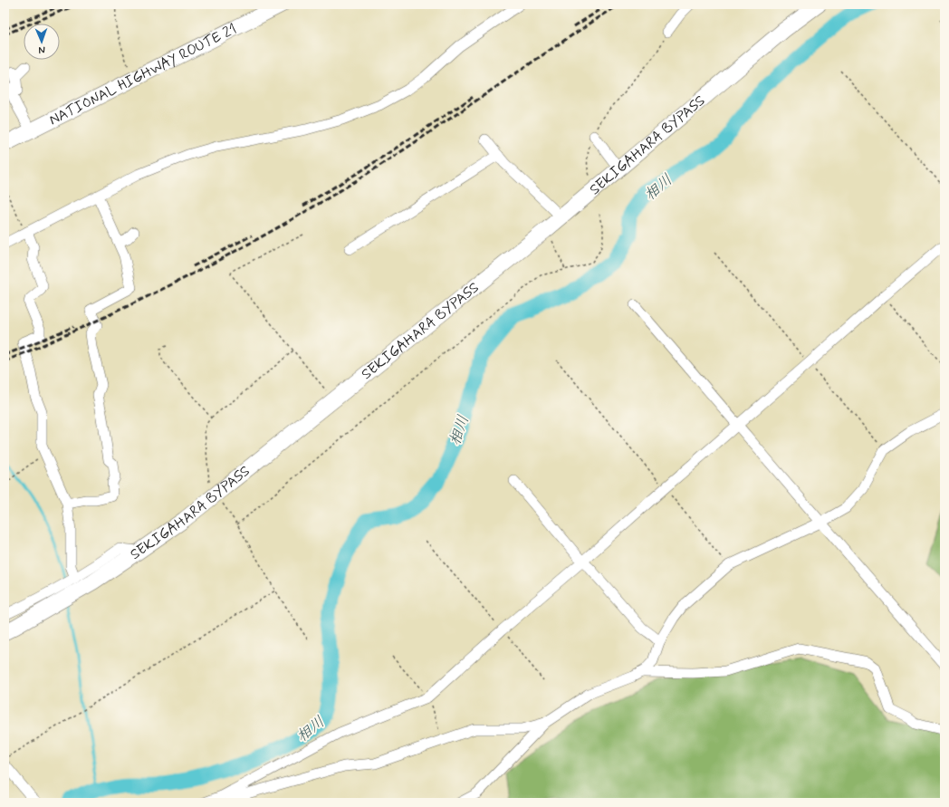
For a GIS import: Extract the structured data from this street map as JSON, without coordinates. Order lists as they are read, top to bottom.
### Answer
{
  "streets": {
    "highway": ["NATIONAL HIGHWAY ROUTE 21", "SEKIGAHARA BYPASS"]
  },
  "water": ["相川"],
  "north": "bottom"
}
